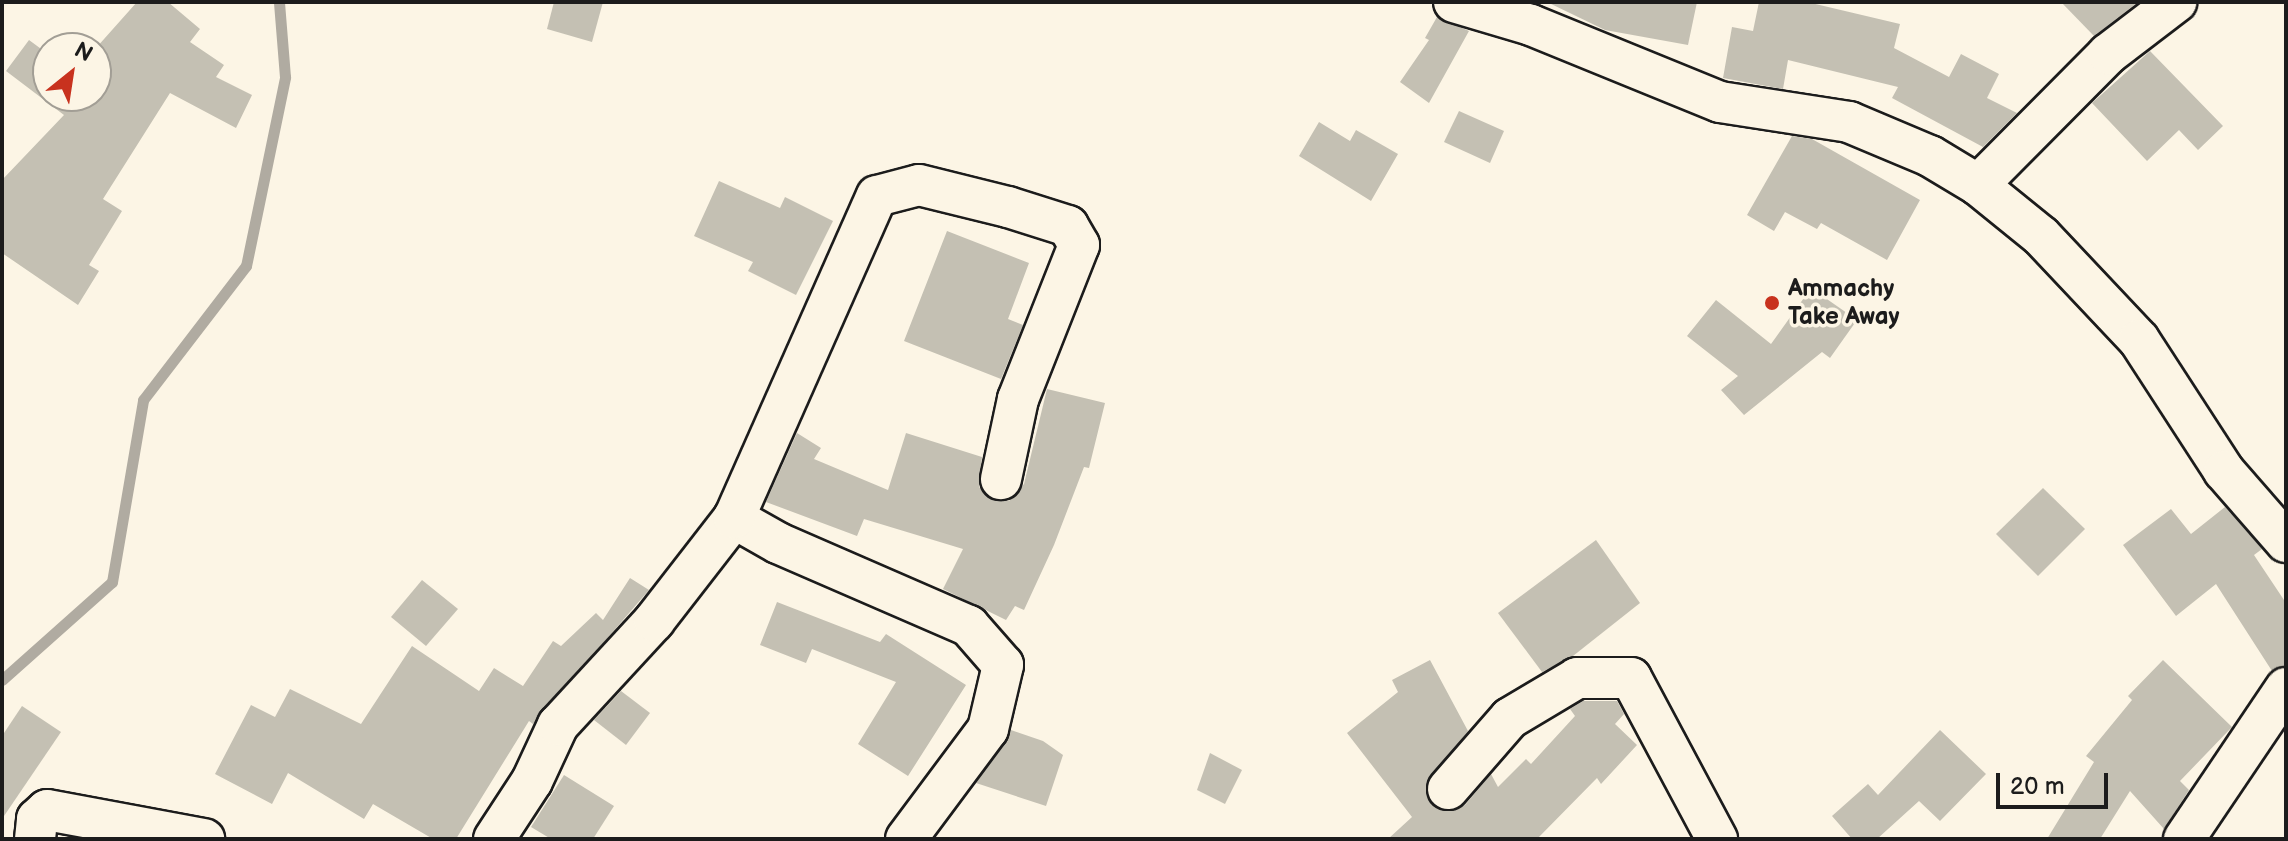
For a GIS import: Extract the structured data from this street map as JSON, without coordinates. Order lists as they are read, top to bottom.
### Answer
{
  "places": ["Ammachy Take Away"],
  "scale_bar": "20 m",
  "north": "top right"
}
